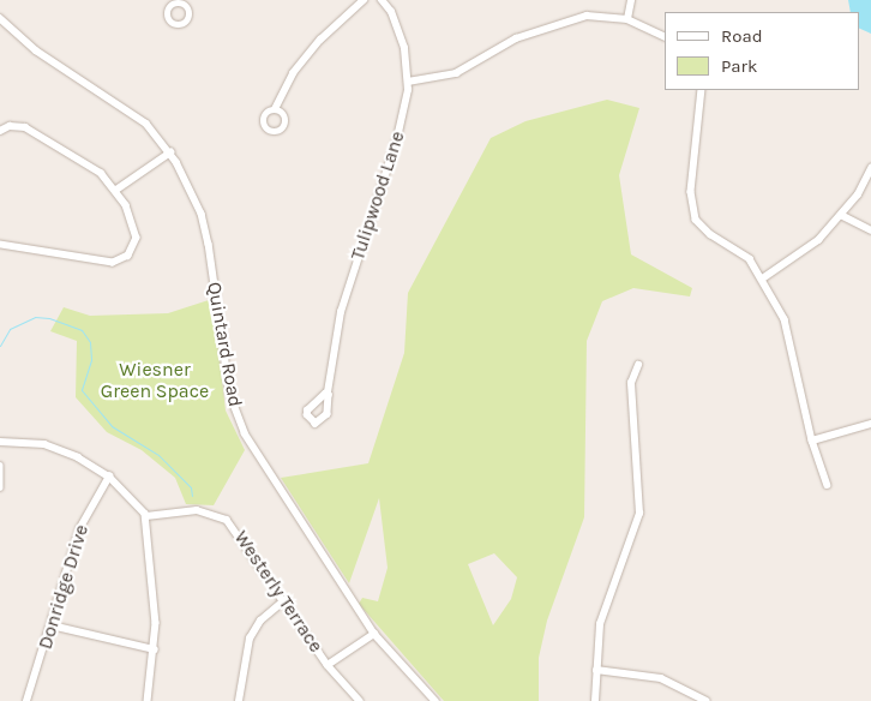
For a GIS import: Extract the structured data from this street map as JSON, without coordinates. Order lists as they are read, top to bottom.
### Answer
{
  "streets": {
    "street": [
      "Tulipwood Lane",
      "Quintard Road",
      "Donridge Drive",
      "Westerly Terrace"
    ]
  },
  "parks": ["Wiesner Green Space"],
  "legend": ["Road", "Park"]
}
